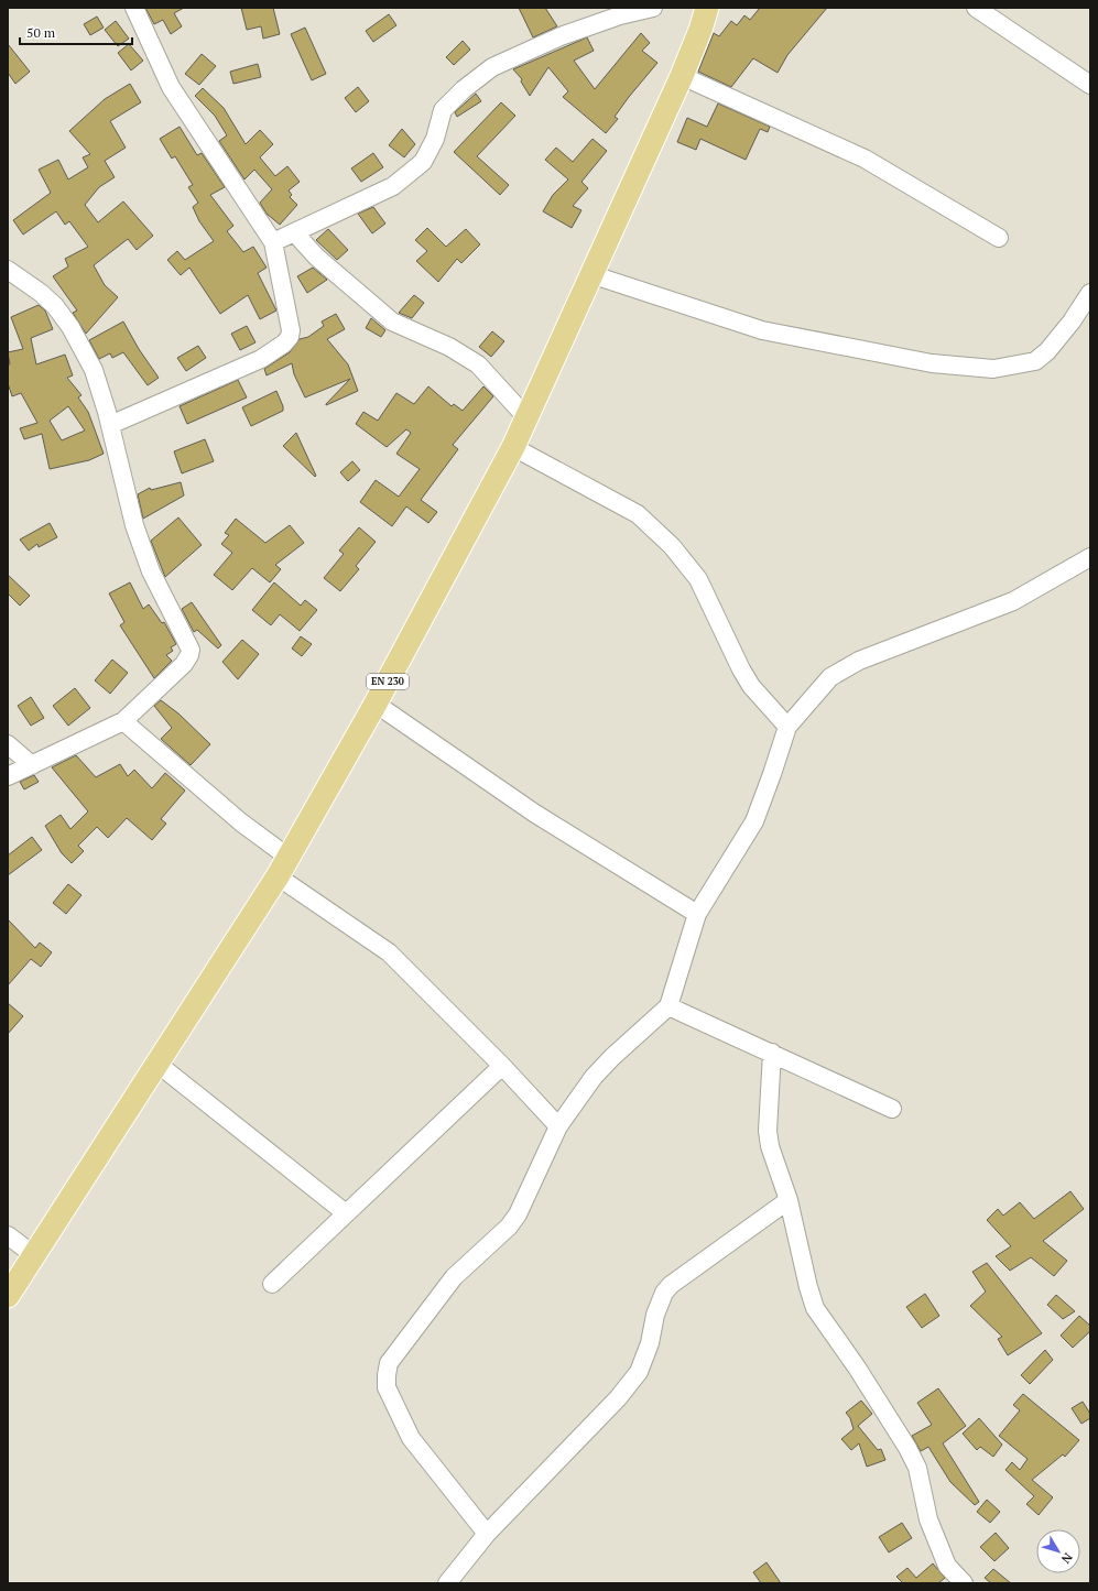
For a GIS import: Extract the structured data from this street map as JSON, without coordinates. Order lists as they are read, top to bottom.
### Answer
{
  "streets": {
    "main road": ["EN 230"]
  },
  "scale_bar": "50 m",
  "north": "bottom right"
}
